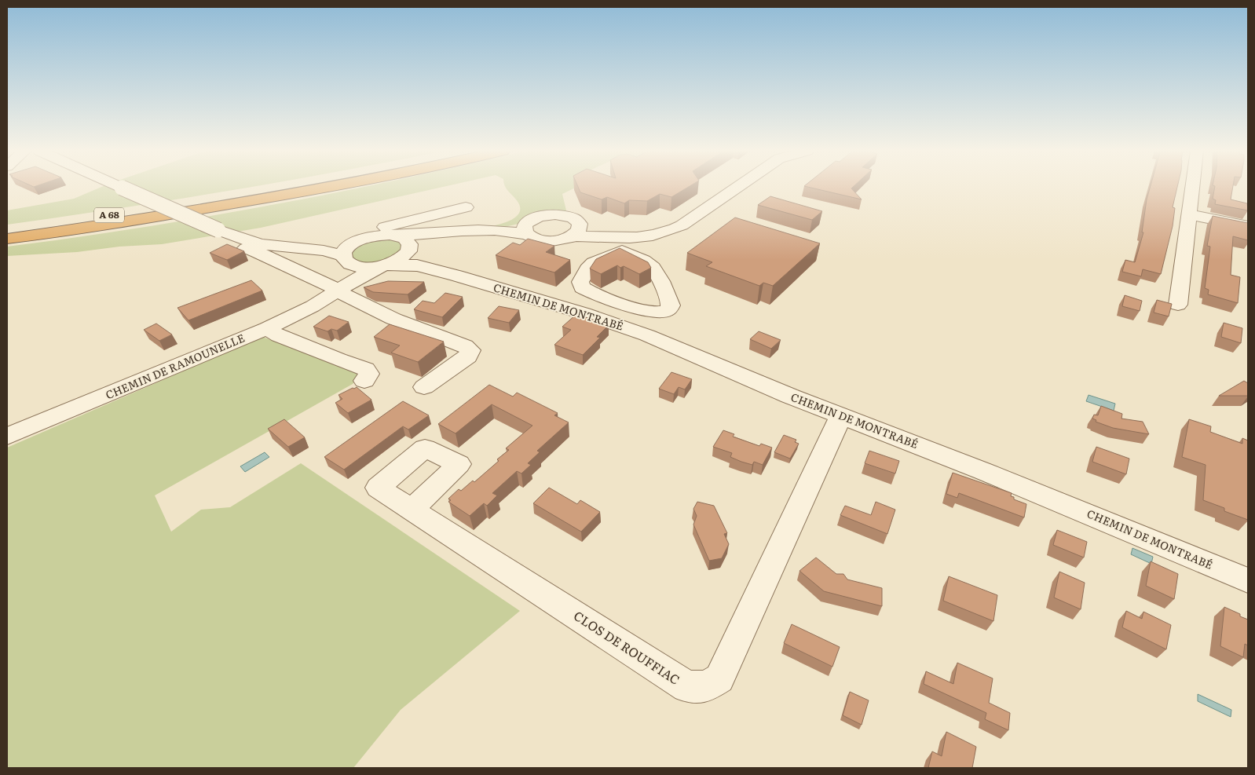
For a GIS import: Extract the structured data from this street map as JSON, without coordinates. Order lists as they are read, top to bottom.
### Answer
{
  "streets": {
    "highway": ["A 68"],
    "street": ["CHEMIN DE MONTRABÉ", "CHEMIN DE RAMOUNELLE", "CLOS DE ROUFFIAC"]
  },
  "crossings": [
    ["CHEMIN DE MONTRABÉ", "CHEMIN DE RAMOUNELLE"],
    ["CHEMIN DE MONTRABÉ", "CLOS DE ROUFFIAC"]
  ]
}
